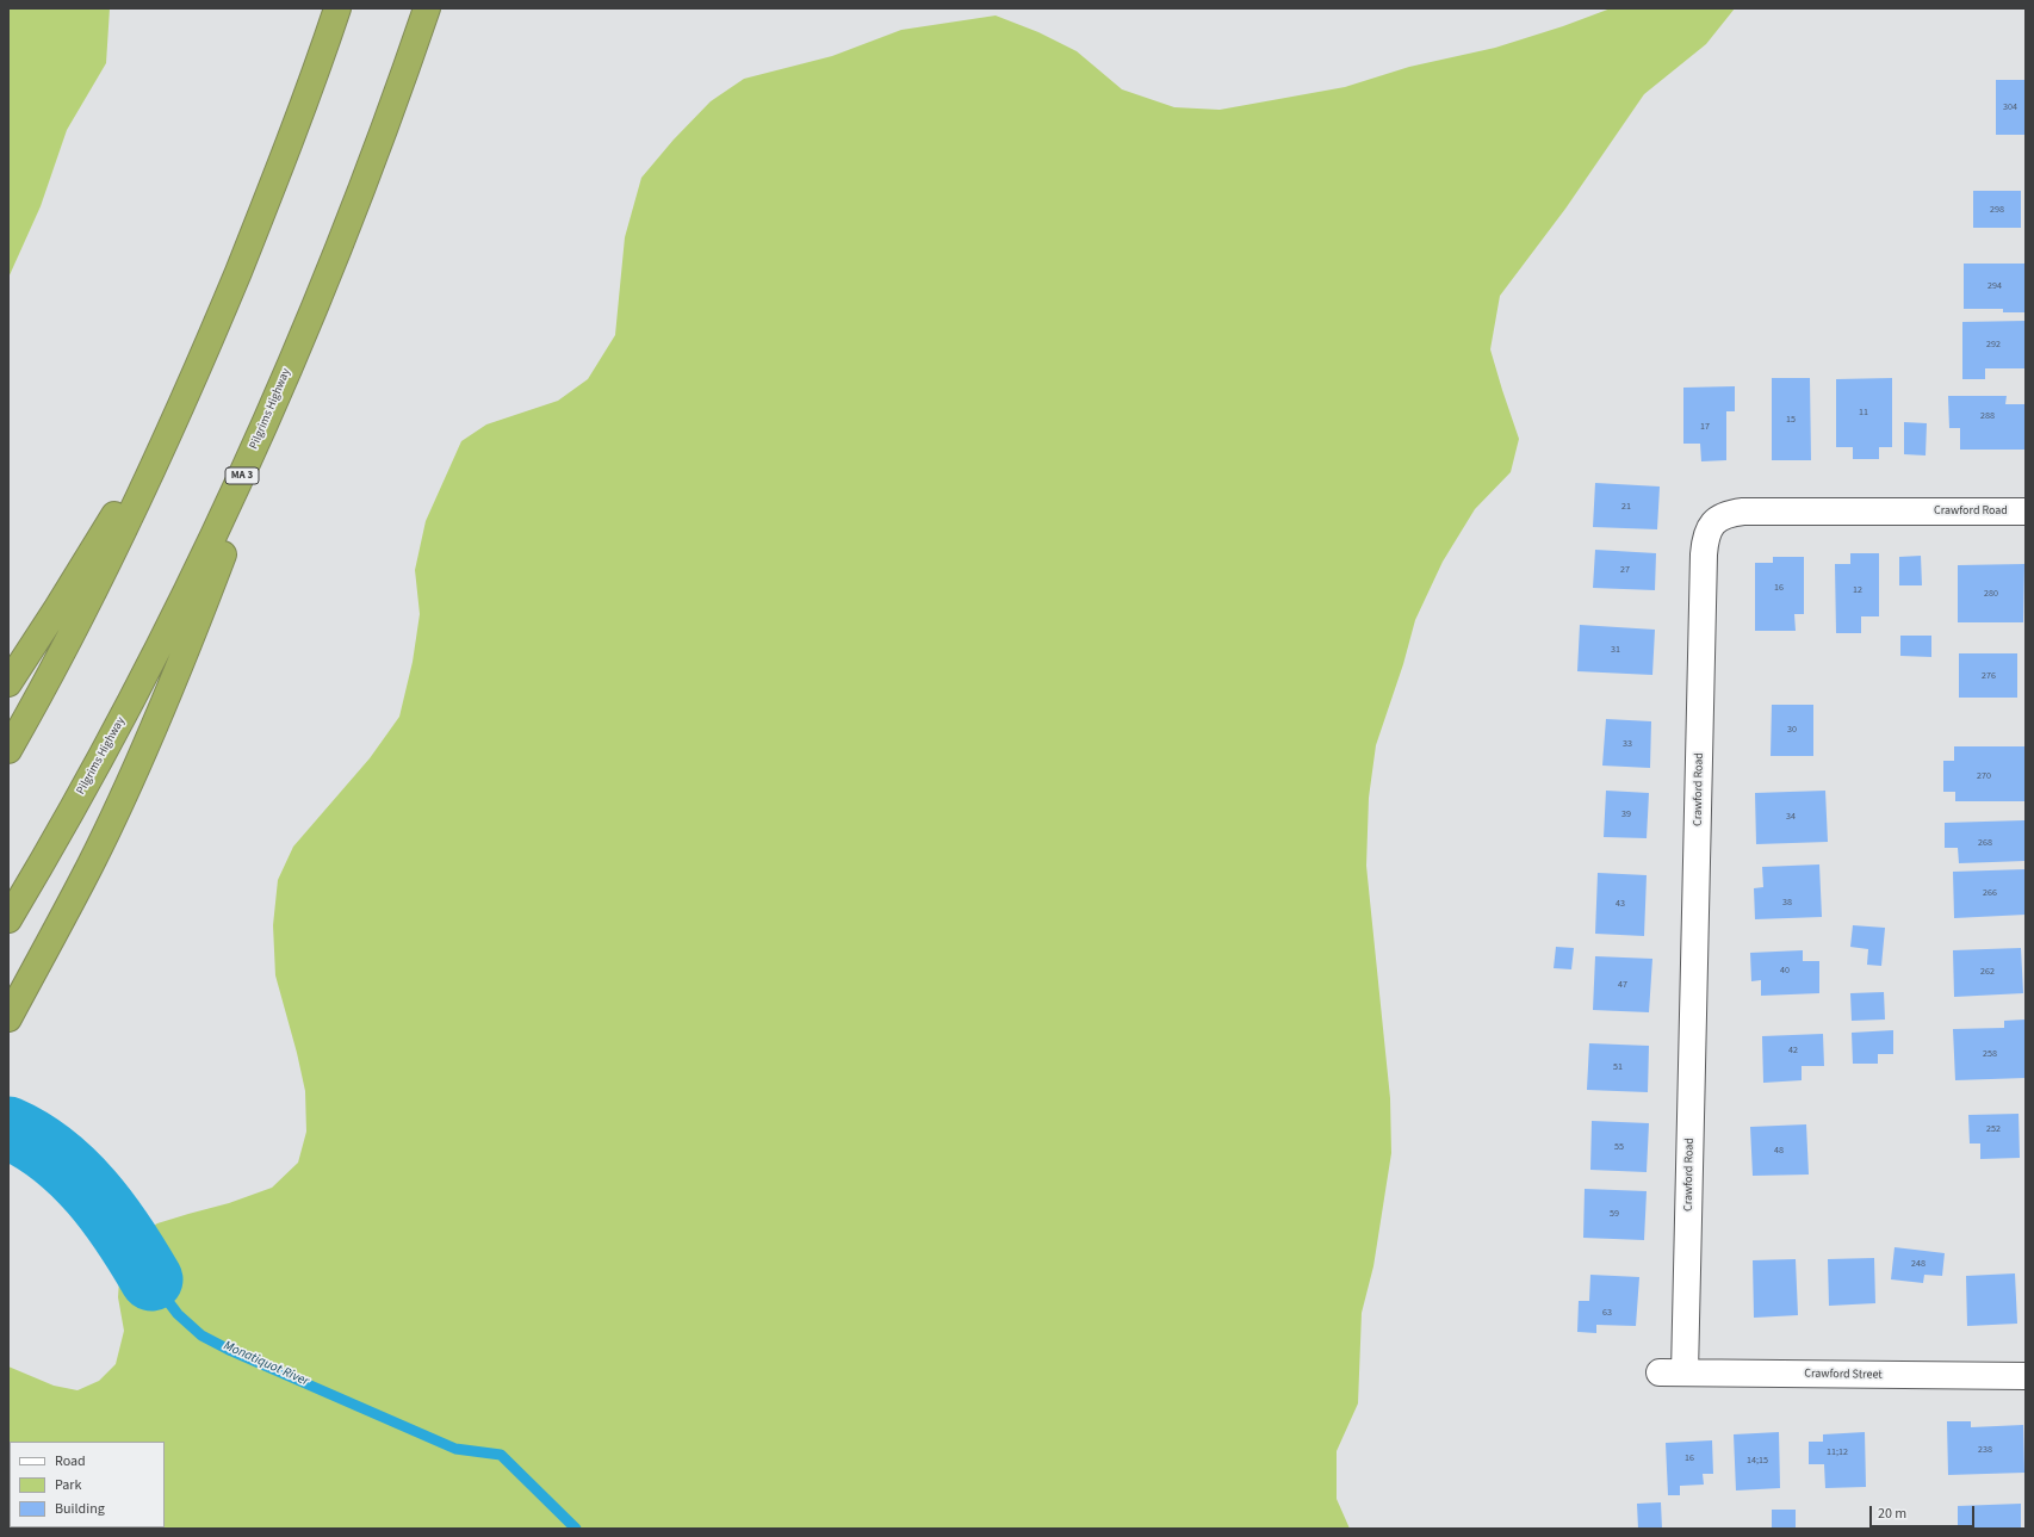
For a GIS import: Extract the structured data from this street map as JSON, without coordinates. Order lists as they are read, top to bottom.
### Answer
{
  "streets": {
    "highway": ["Pilgrims Highway", "MA 3"],
    "street": ["Crawford Road", "Crawford Street"]
  },
  "crossings": [
    ["Crawford Road", "Crawford Street"]
  ],
  "water": ["Monatiquot River"],
  "house_numbers": [
    "304",
    "298",
    "294",
    "292",
    "11",
    "288",
    "15",
    "17",
    "21",
    "27",
    "16",
    "12",
    "280",
    "31",
    "276",
    "30",
    "33",
    "270",
    "39",
    "34",
    "268",
    "266",
    "38",
    "43",
    "40",
    "262",
    "47",
    "42",
    "258",
    "51",
    "252",
    "55",
    "48",
    "59",
    "248",
    "63",
    "238",
    "11;12",
    "16",
    "14;15"
  ],
  "legend": ["Road", "Park", "Building"],
  "scale_bar": "20 m"
}
